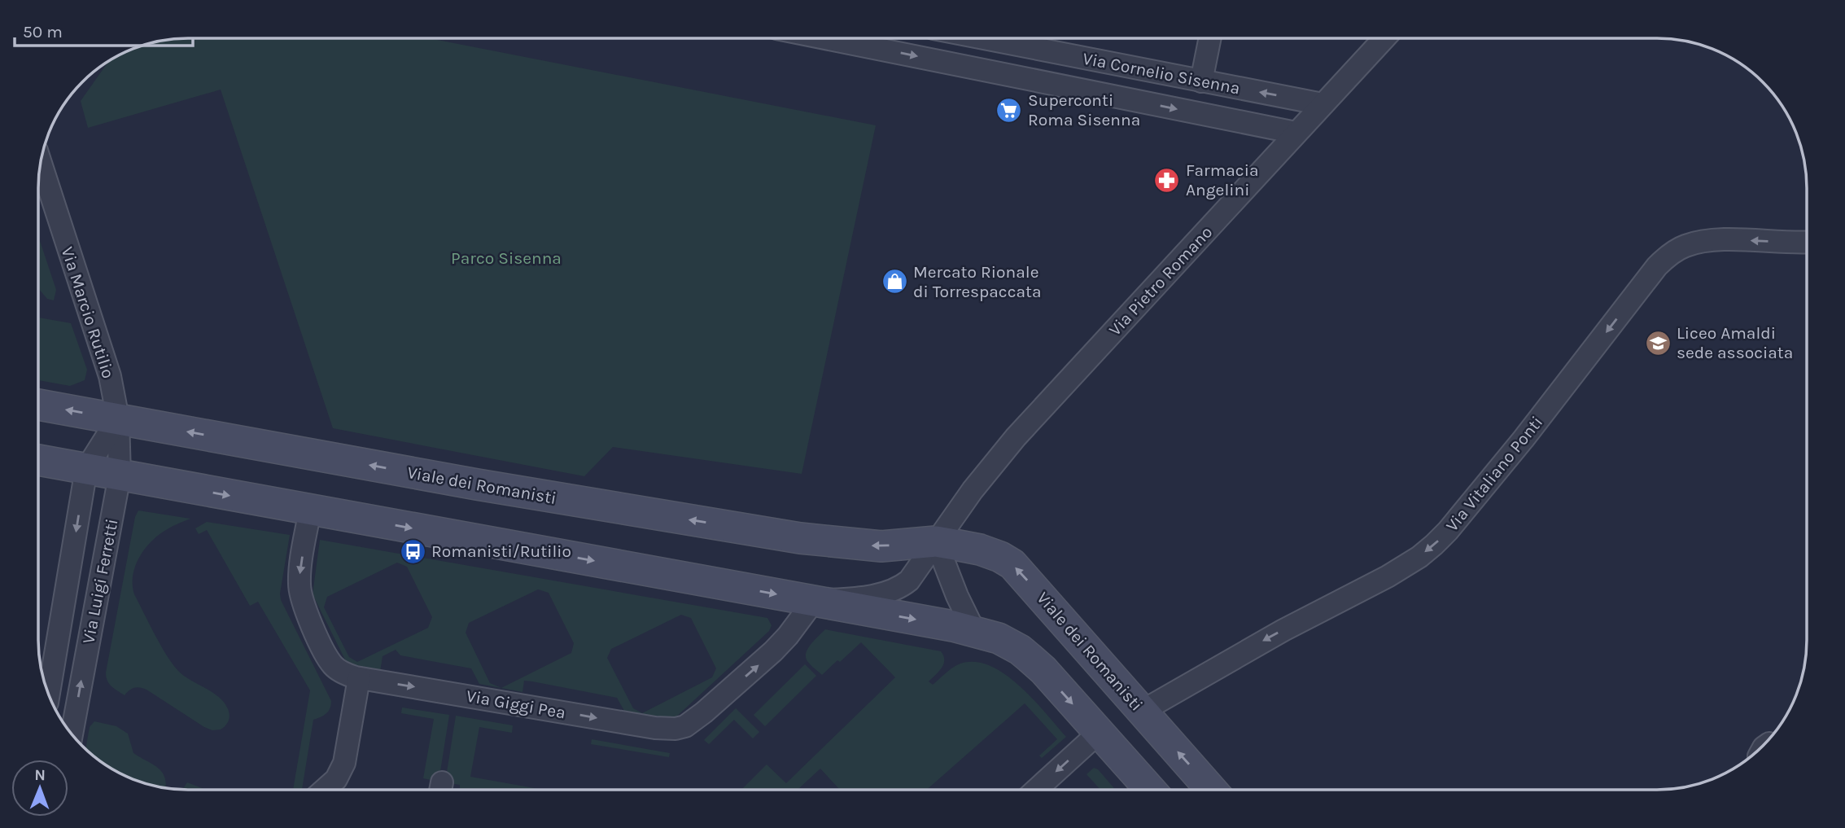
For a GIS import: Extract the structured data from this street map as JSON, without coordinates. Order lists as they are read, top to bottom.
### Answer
{
  "streets": {
    "street": [
      "Via Cornelio Sisenna",
      "Via Pietro Romano",
      "Via Marcio Rutilio",
      "Via Vitaliano Ponti",
      "Viale dei Romanisti",
      "Via Luigi Ferretti",
      "Via Giggi Pea"
    ]
  },
  "crossings": [
    ["Via Cornelio Sisenna", "Via Pietro Romano"],
    ["Via Pietro Romano", "Viale dei Romanisti"],
    ["Via Marcio Rutilio", "Viale dei Romanisti"],
    ["Via Marcio Rutilio", "Via Luigi Ferretti"],
    ["Via Vitaliano Ponti", "Viale dei Romanisti"],
    ["Viale dei Romanisti", "Via Luigi Ferretti"]
  ],
  "one_way": ["Via Vitaliano Ponti"],
  "parks": ["Parco Sisenna"],
  "places": {
    "supermarket": ["Superconti Roma Sisenna"],
    "pharmacy": ["Farmacia Angelini"],
    "shop": ["Mercato Rionale di Torrespaccata"],
    "school or university": ["Liceo Amaldi sede associata"],
    "bus stop": ["Romanisti/Rutilio"]
  },
  "scale_bar": "50 m",
  "north": "top"
}
